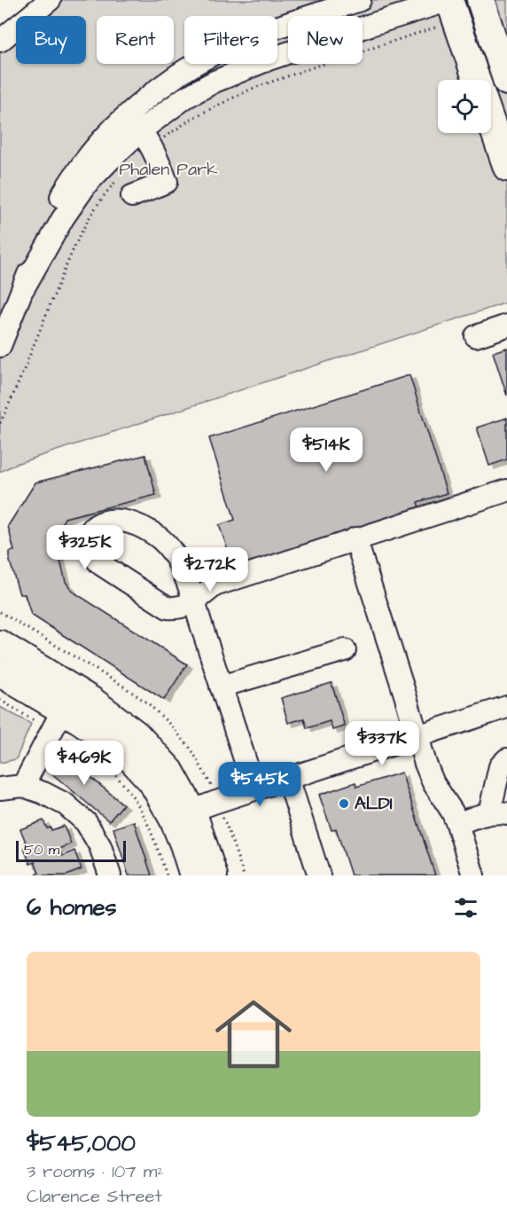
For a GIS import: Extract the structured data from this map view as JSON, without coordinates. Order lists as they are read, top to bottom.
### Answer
{
  "parks": ["Phalen Park"],
  "places": ["ALDI"],
  "scale_bar": "50 m",
  "page": {
    "chip": [
      "Buy",
      "Rent",
      "Filters",
      "New"
    ],
    "price": [
      "$514K",
      "$325K",
      "$272K",
      "$337K",
      "$469K",
      "$545K"
    ],
    "scale": "50 m",
    "heading": "6 homes",
    "list": [
      {
        "name": "$545,000",
        "note": "3 rooms · 107 m² · Clarence Street"
      }
    ]
  }
}
